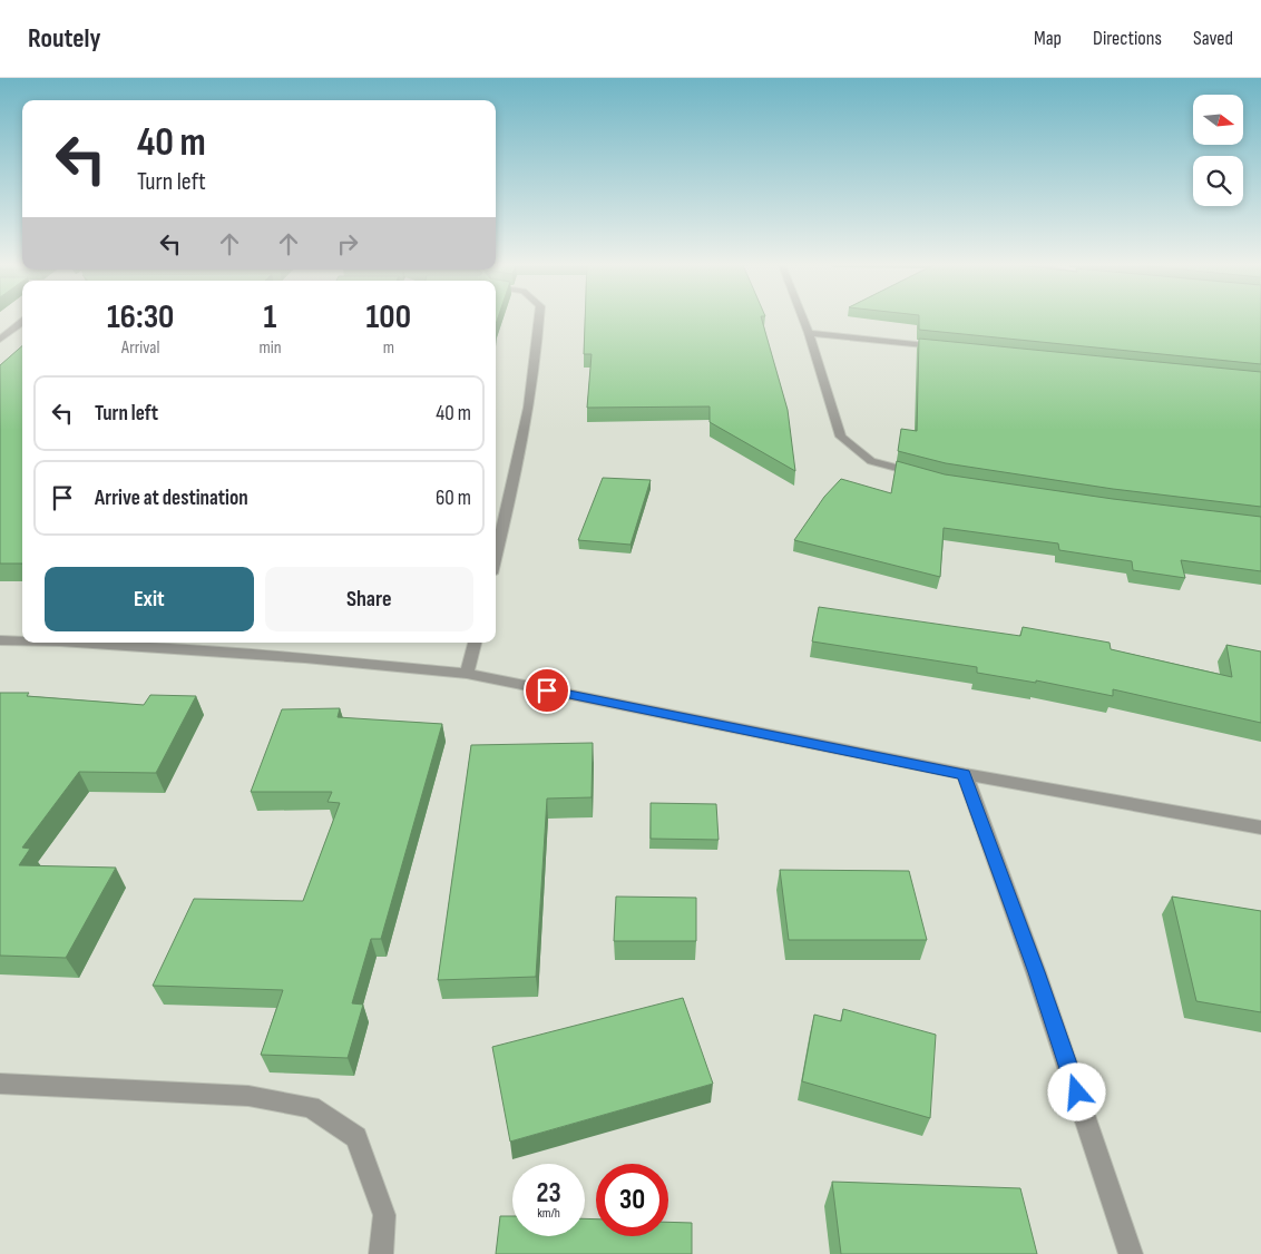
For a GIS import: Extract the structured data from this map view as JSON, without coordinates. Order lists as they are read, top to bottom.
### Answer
{
  "north": "right",
  "page": {
    "header": "Routely",
    "nav": ["Map", "Directions", "Saved"],
    "turn": ["40 m", "Turn left"],
    "eta": [
      "16:30",
      "Arrival",
      "1",
      "min",
      "100",
      "m"
    ],
    "list": [
      {
        "name": "Turn left",
        "value": "40 m"
      },
      {
        "name": "Arrive at destination",
        "value": "60 m"
      }
    ],
    "buttons": ["Exit", "Share"],
    "speed": "23 km/h",
    "limit": "30"
  }
}
